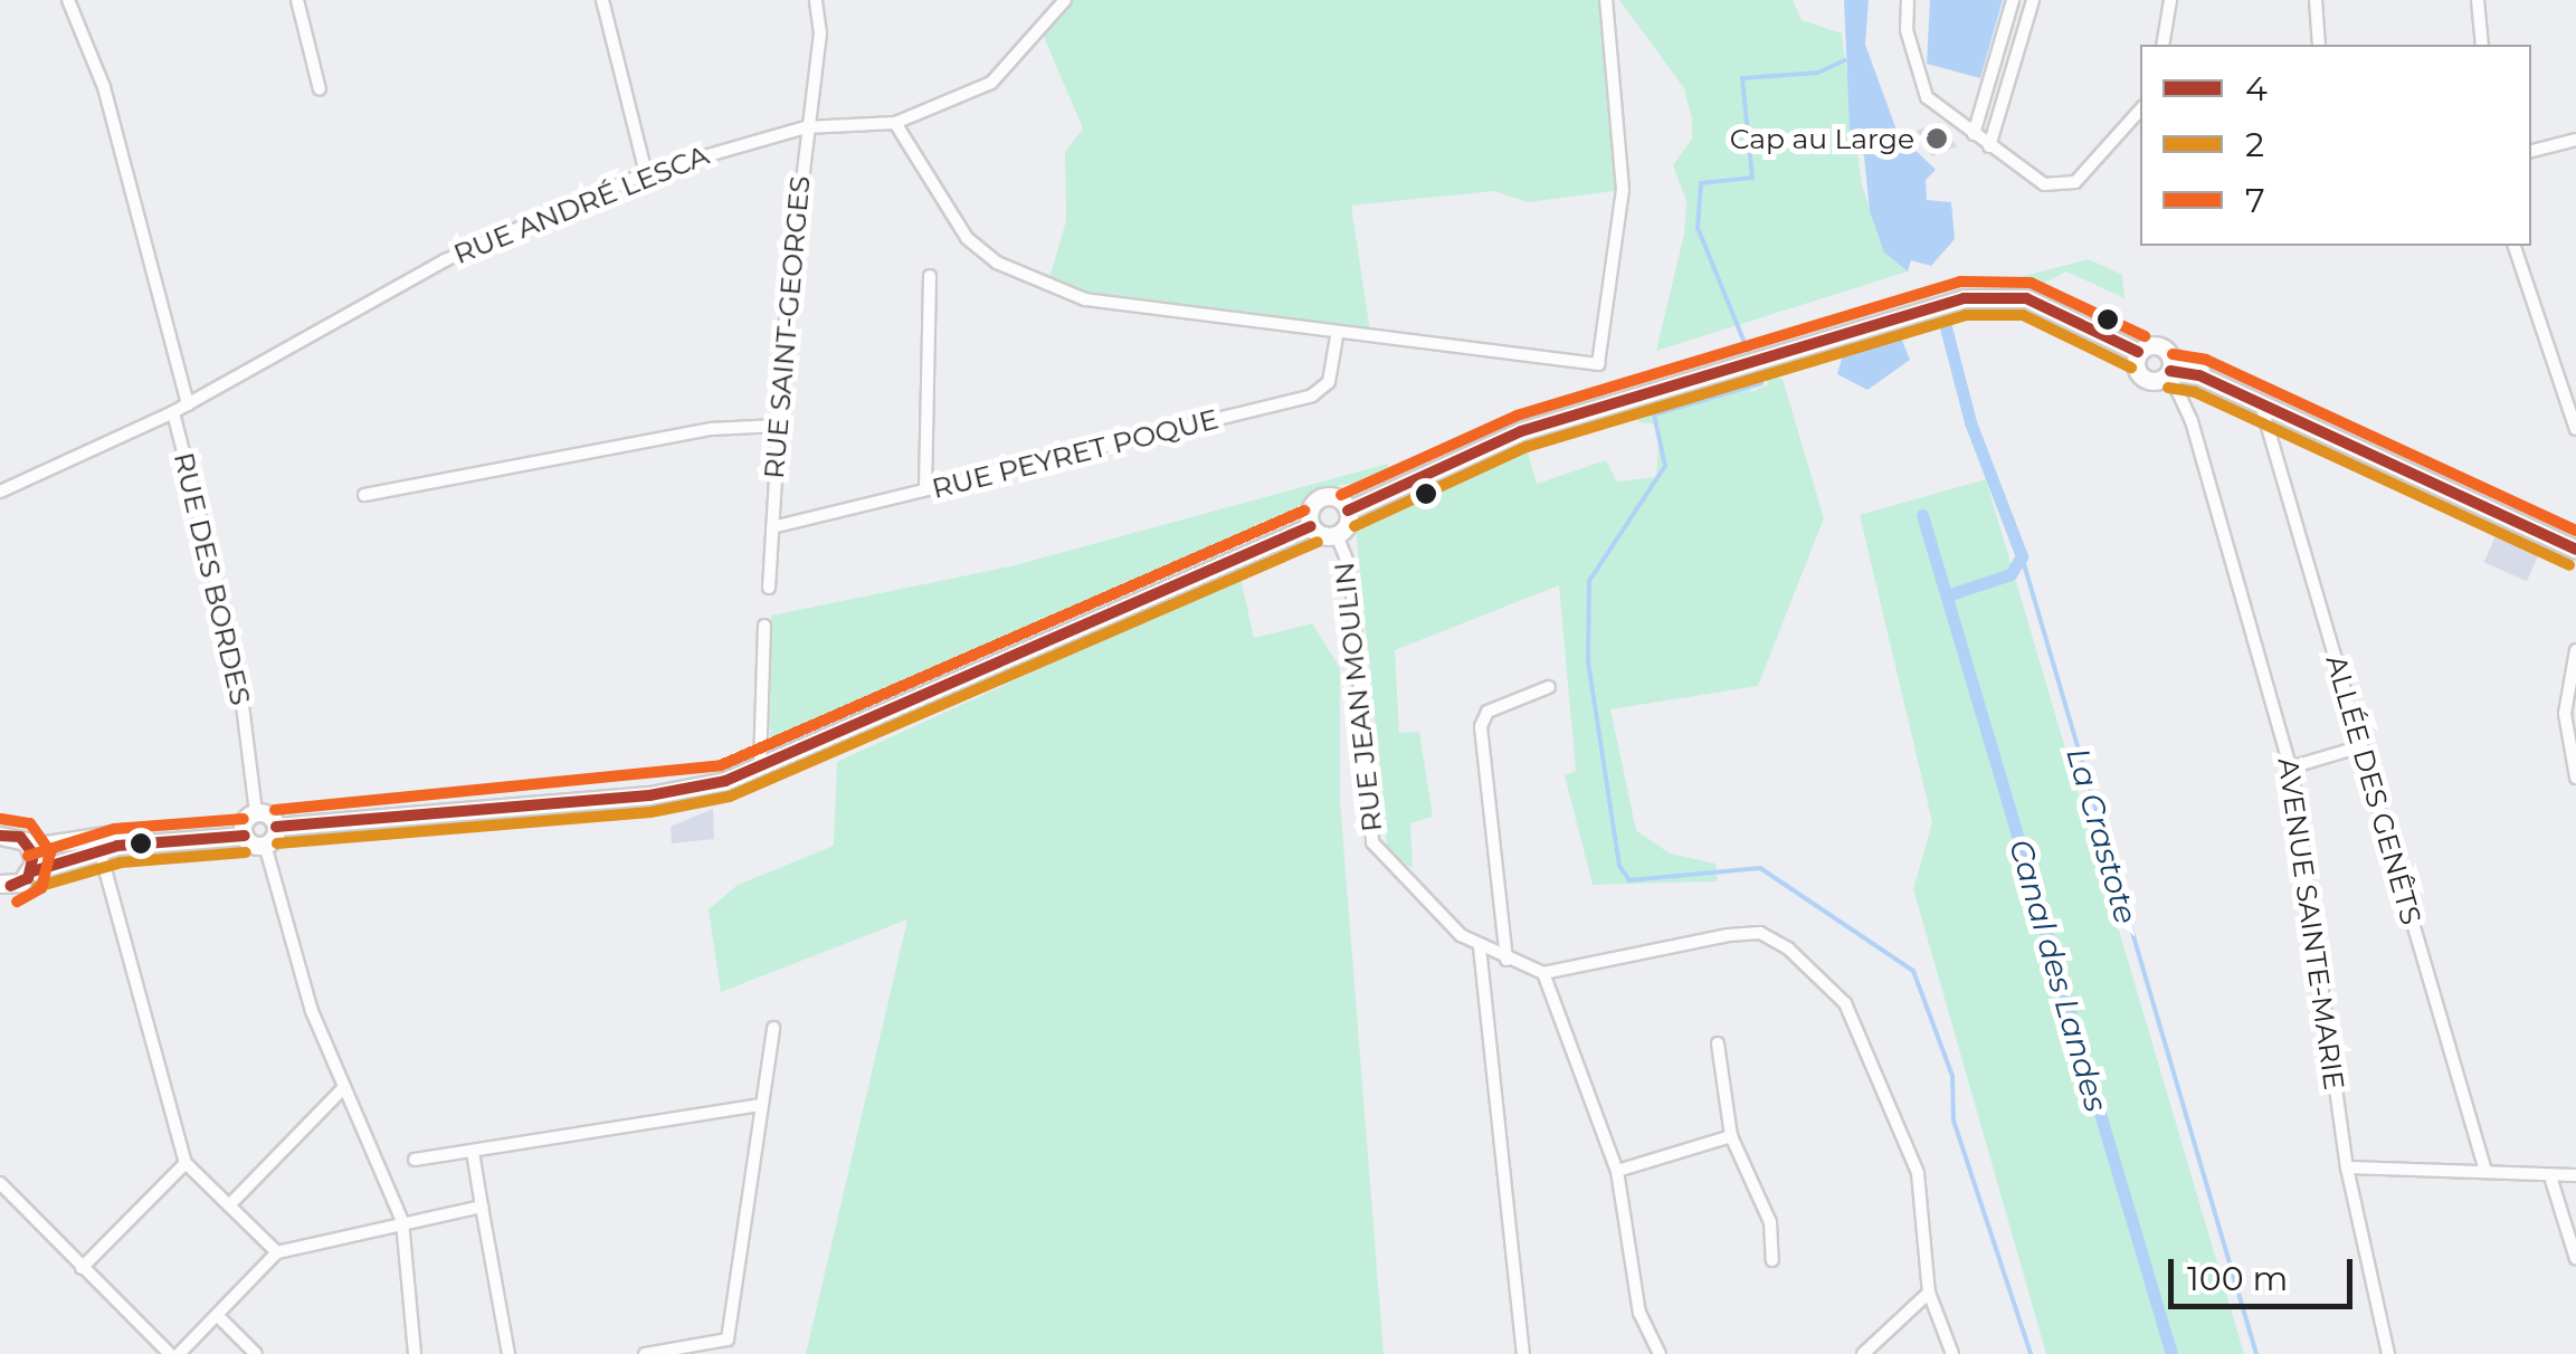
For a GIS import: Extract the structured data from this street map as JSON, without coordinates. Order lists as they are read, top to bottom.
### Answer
{
  "streets": {
    "street": [
      "RUE ANDRÉ LESCA",
      "RUE SAINT-GEORGES",
      "RUE PEYRET POQUE",
      "RUE DES BORDES",
      "RUE JEAN MOULIN",
      "ALLÉE DES GENÊTS",
      "AVENUE SAINTE-MARIE"
    ]
  },
  "crossings": [
    ["RUE ANDRÉ LESCA", "RUE SAINT-GEORGES"],
    ["RUE ANDRÉ LESCA", "RUE DES BORDES"],
    ["RUE SAINT-GEORGES", "RUE PEYRET POQUE"]
  ],
  "water": ["La Crastote", "Canal des Landes"],
  "places": ["Cap au Large"],
  "lines": ["transit line 7", "transit line 4", "transit line 2"],
  "legend": ["4", "2", "7"],
  "scale_bar": "100 m"
}
